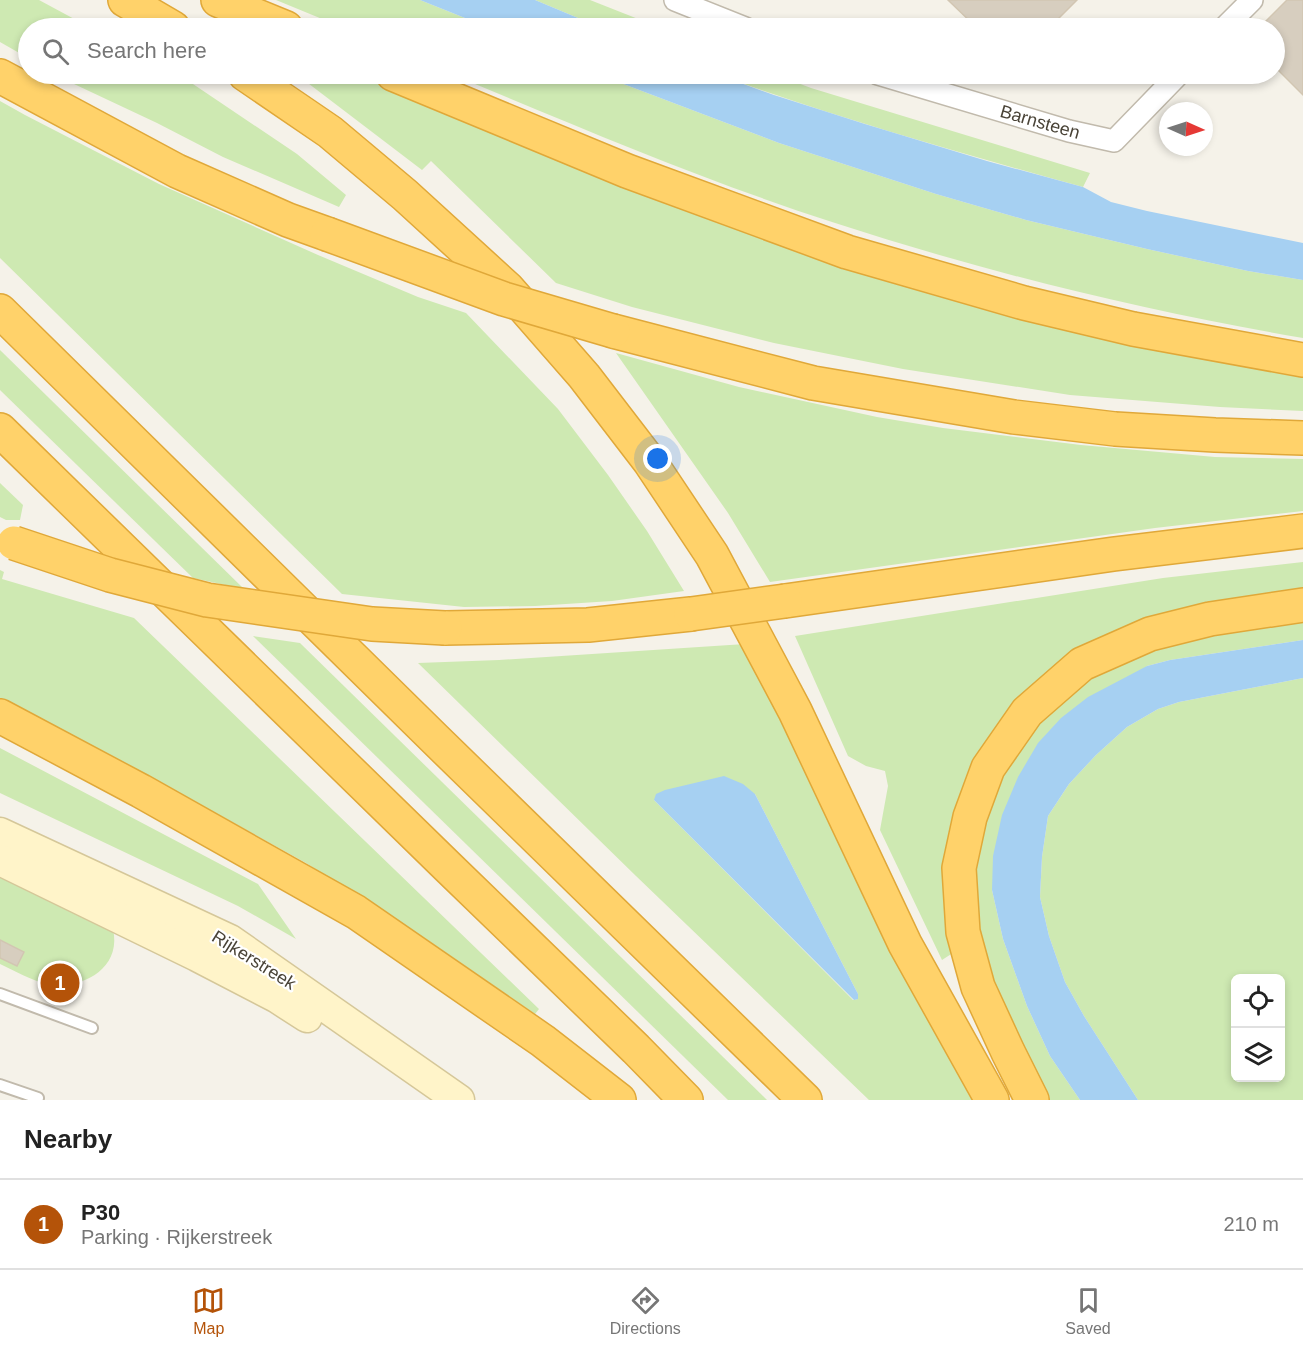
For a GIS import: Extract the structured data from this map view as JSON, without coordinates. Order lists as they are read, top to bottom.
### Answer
{
  "streets": {
    "street": ["Barnsteen", "Rijkerstreek"]
  },
  "north": "right",
  "page": {
    "search": "Search here",
    "pins": "1",
    "heading": "Nearby",
    "list": [
      {
        "mark": "1",
        "name": "P30",
        "note": "Parking · Rijkerstreek",
        "value": "210 m"
      }
    ],
    "nav": ["Map", "Directions", "Saved"]
  }
}
